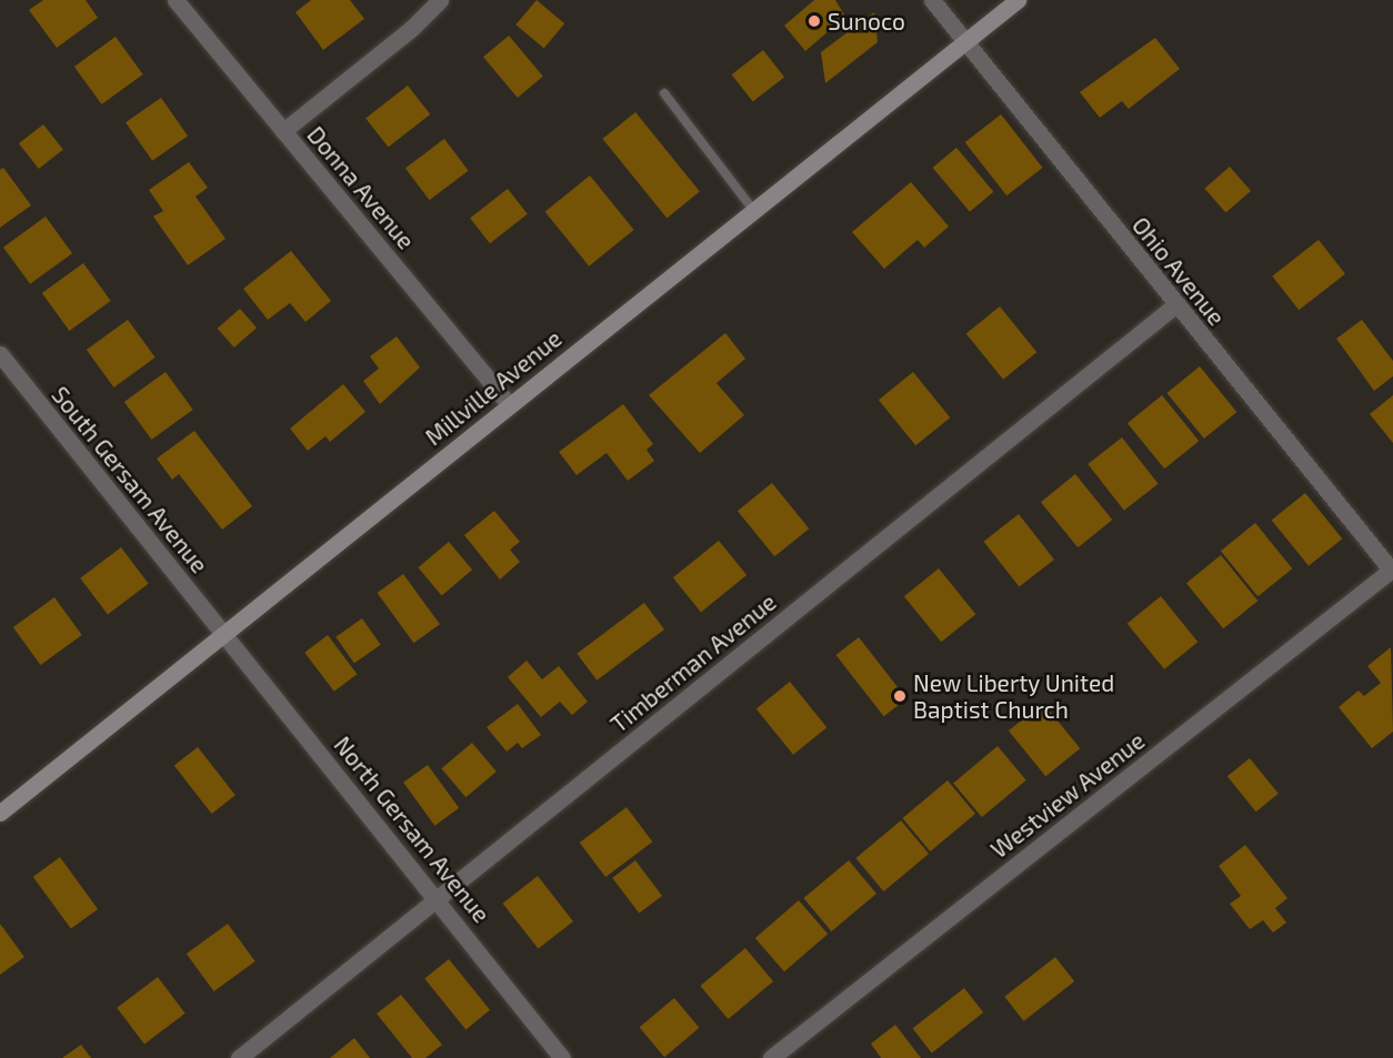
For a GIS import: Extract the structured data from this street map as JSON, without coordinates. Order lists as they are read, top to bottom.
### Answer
{
  "streets": {
    "main road": ["Millville Avenue"],
    "street": [
      "Donna Avenue",
      "Ohio Avenue",
      "South Gersam Avenue",
      "Timberman Avenue",
      "Westview Avenue",
      "North Gersam Avenue"
    ]
  },
  "crossings": [
    ["Donna Avenue", "Millville Avenue"],
    ["Ohio Avenue", "Millville Avenue"],
    ["Ohio Avenue", "Timberman Avenue"],
    ["Ohio Avenue", "Westview Avenue"],
    ["Millville Avenue", "South Gersam Avenue"],
    ["Millville Avenue", "North Gersam Avenue"],
    ["South Gersam Avenue", "North Gersam Avenue"],
    ["Timberman Avenue", "North Gersam Avenue"]
  ],
  "places": ["Sunoco", "New Liberty United Baptist Church"]
}
